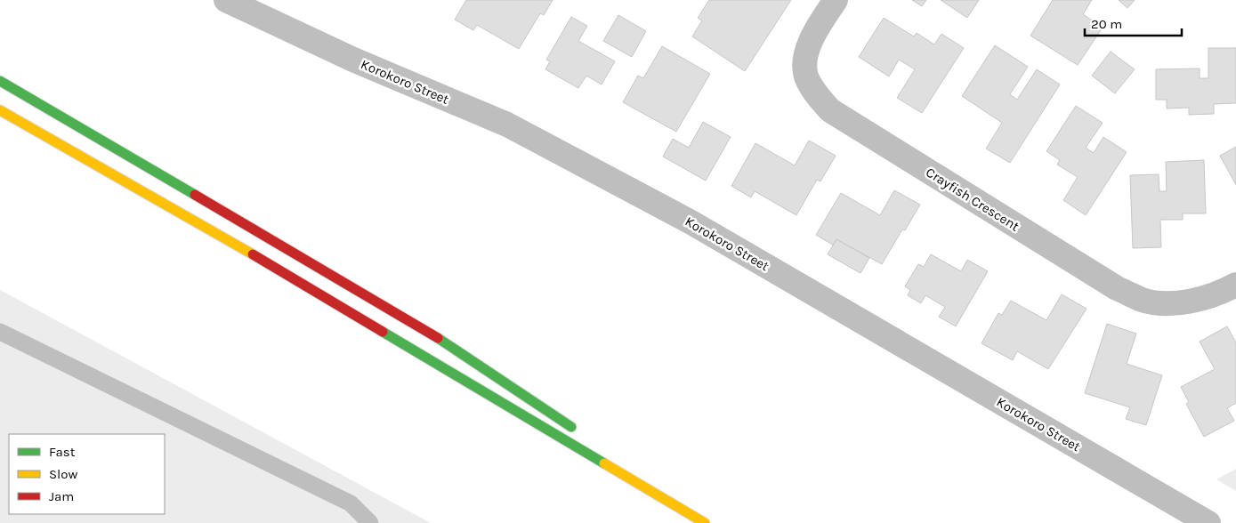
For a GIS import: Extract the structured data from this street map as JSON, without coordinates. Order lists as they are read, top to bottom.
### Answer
{
  "streets": {
    "street": ["Korokoro Street", "Crayfish Crescent"]
  },
  "legend": ["Fast", "Slow", "Jam"],
  "scale_bar": "20 m"
}
